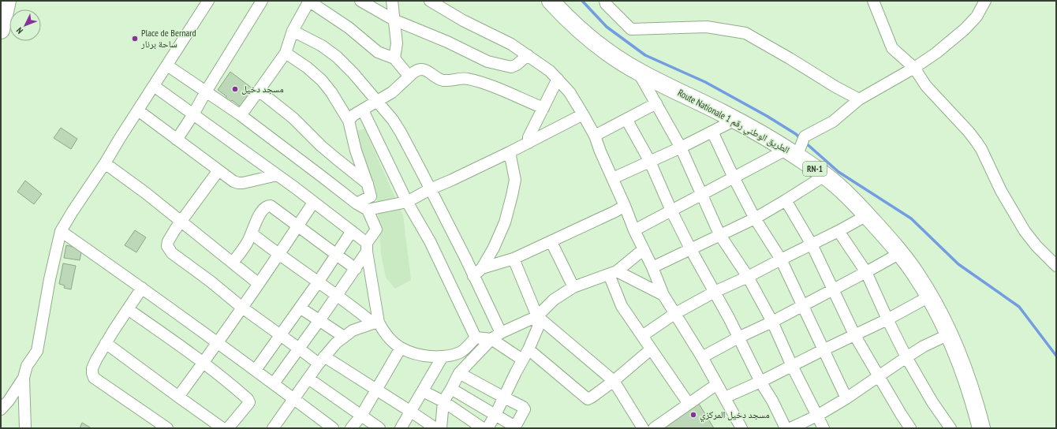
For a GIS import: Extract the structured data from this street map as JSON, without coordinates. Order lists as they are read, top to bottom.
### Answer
{
  "streets": {
    "highway": ["Route Nationale الطريق الوطني رقم 1", "RN-1"]
  },
  "places": ["Place de Bernard ساحة برنار", "مسجد دخيل", "مسجد دخيل المركزي"],
  "north": "bottom left"
}
